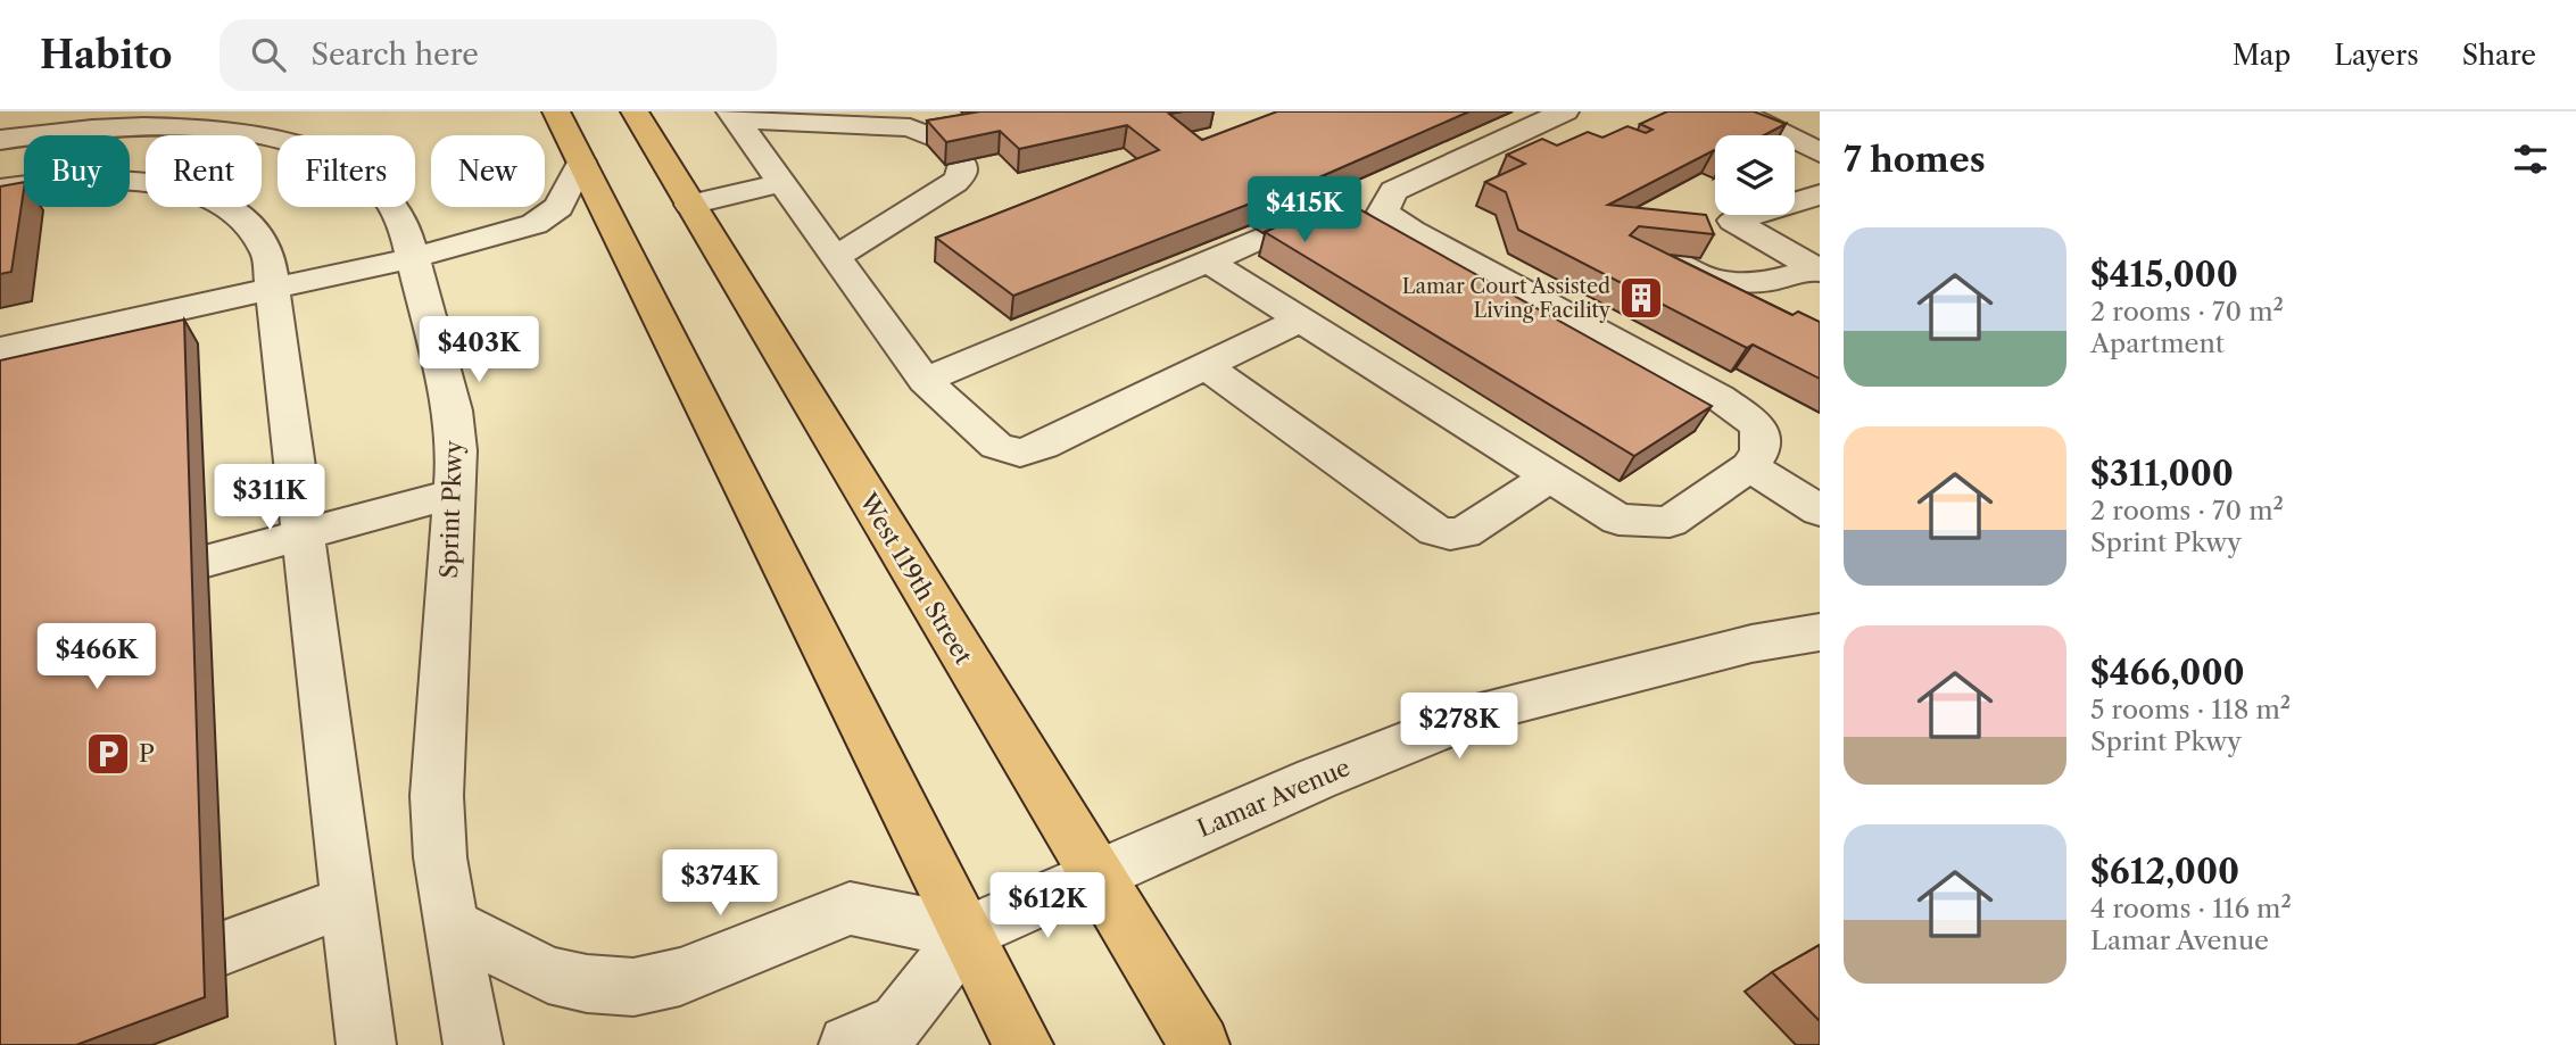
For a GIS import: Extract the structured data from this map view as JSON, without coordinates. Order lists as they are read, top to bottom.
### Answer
{
  "streets": {
    "main road": ["West 119th Street"],
    "street": ["Sprint Pkwy", "Lamar Avenue"]
  },
  "crossings": [
    ["West 119th Street", "Lamar Avenue"]
  ],
  "places": {
    "building": ["Lamar Court Assisted Living Facility"],
    "parking": ["P"]
  },
  "page": {
    "header": "Habito",
    "search": "Search here",
    "nav": ["Map", "Layers", "Share"],
    "heading": "7 homes",
    "chip": [
      "Buy",
      "Rent",
      "Filters",
      "New"
    ],
    "price": [
      "$415K",
      "$403K",
      "$311K",
      "$466K",
      "$278K",
      "$374K",
      "$612K"
    ],
    "list": [
      {
        "name": "$415,000",
        "note": "2 rooms · 70 m² · Apartment"
      },
      {
        "name": "$311,000",
        "note": "2 rooms · 70 m² · Sprint Pkwy"
      },
      {
        "name": "$466,000",
        "note": "5 rooms · 118 m² · Sprint Pkwy"
      },
      {
        "name": "$612,000",
        "note": "4 rooms · 116 m² · Lamar Avenue"
      }
    ]
  }
}
